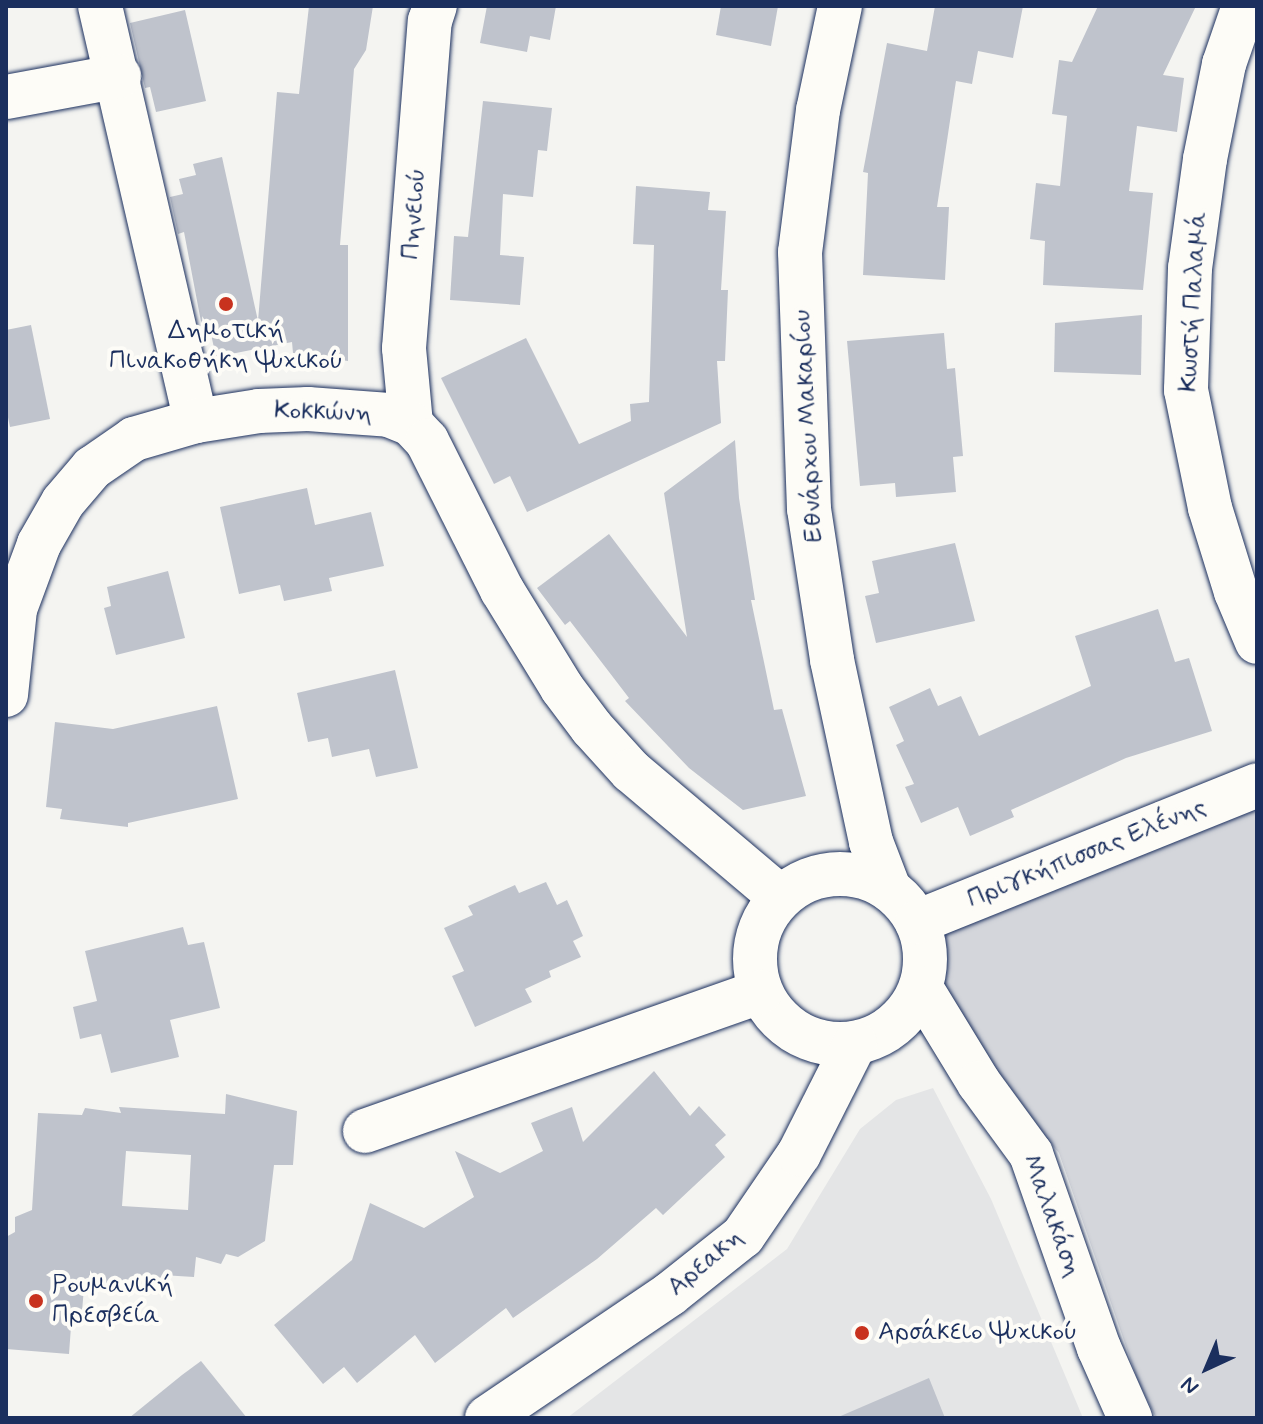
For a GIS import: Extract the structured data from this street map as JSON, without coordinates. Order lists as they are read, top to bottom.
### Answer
{
  "streets": {
    "street": [
      "Πηνειού",
      "Κωστή Παλαμά",
      "Κοκκώνη",
      "Εθνάρχου Μακαρίου",
      "Πριγκήπισσας Ελένης",
      "Μαλακάση",
      "Αρεακη"
    ]
  },
  "crossings": [
    ["Πηνειού", "Κοκκώνη"],
    ["Εθνάρχου Μακαρίου", "Πριγκήπισσας Ελένης"],
    ["Εθνάρχου Μακαρίου", "Μαλακάση"],
    ["Εθνάρχου Μακαρίου", "Αρεακη"],
    ["Πριγκήπισσας Ελένης", "Μαλακάση"],
    ["Πριγκήπισσας Ελένης", "Αρεακη"],
    ["Μαλακάση", "Αρεακη"]
  ],
  "places": ["Δημοτική Πινακοθήκη Ψυχικού", "Ρουμανική Πρεσβεία", "Αρσάκειο Ψυχικού"],
  "north": "bottom left"
}
